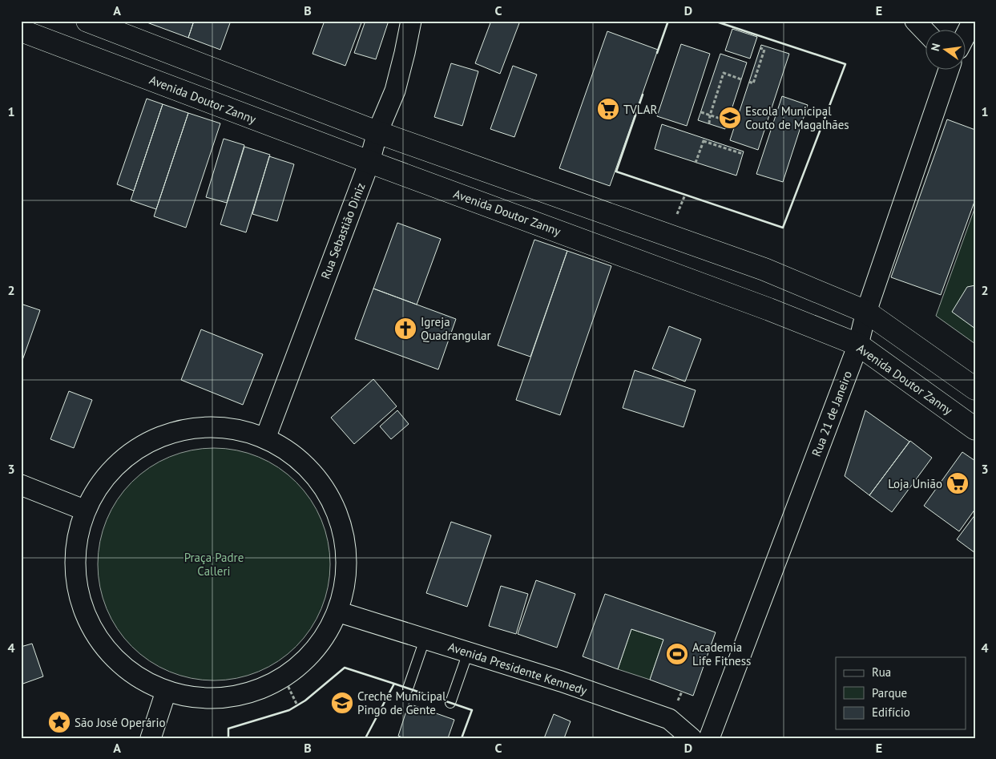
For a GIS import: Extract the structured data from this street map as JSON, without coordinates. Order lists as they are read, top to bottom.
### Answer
{
  "streets": {
    "street": [
      "Avenida Doutor Zanny",
      "Rua Sebastião Diniz",
      "Rua 21 de Janeiro",
      "Avenida Presidente Kennedy"
    ]
  },
  "crossings": [
    ["Avenida Doutor Zanny", "Rua Sebastião Diniz"],
    ["Avenida Doutor Zanny", "Rua 21 de Janeiro"]
  ],
  "parks": ["Praça Padre Calleri"],
  "places": {
    "supermarket": ["TVLAR", "Loja União"],
    "school or university": ["Escola Municipal Couto de Magalhães", "Creche Municipal Pingo de Gente"],
    "church": ["Igreja Quadrangular"],
    "sports": ["Academia Life Fitness"],
    "place": ["São José Operário"]
  },
  "legend": ["Rua", "Parque", "Edifício"],
  "north": "left",
  "grid": {
    "columns": [
      "A",
      "B",
      "C",
      "D",
      "E"
    ],
    "rows": [
      "1",
      "2",
      "3",
      "4"
    ]
  }
}
